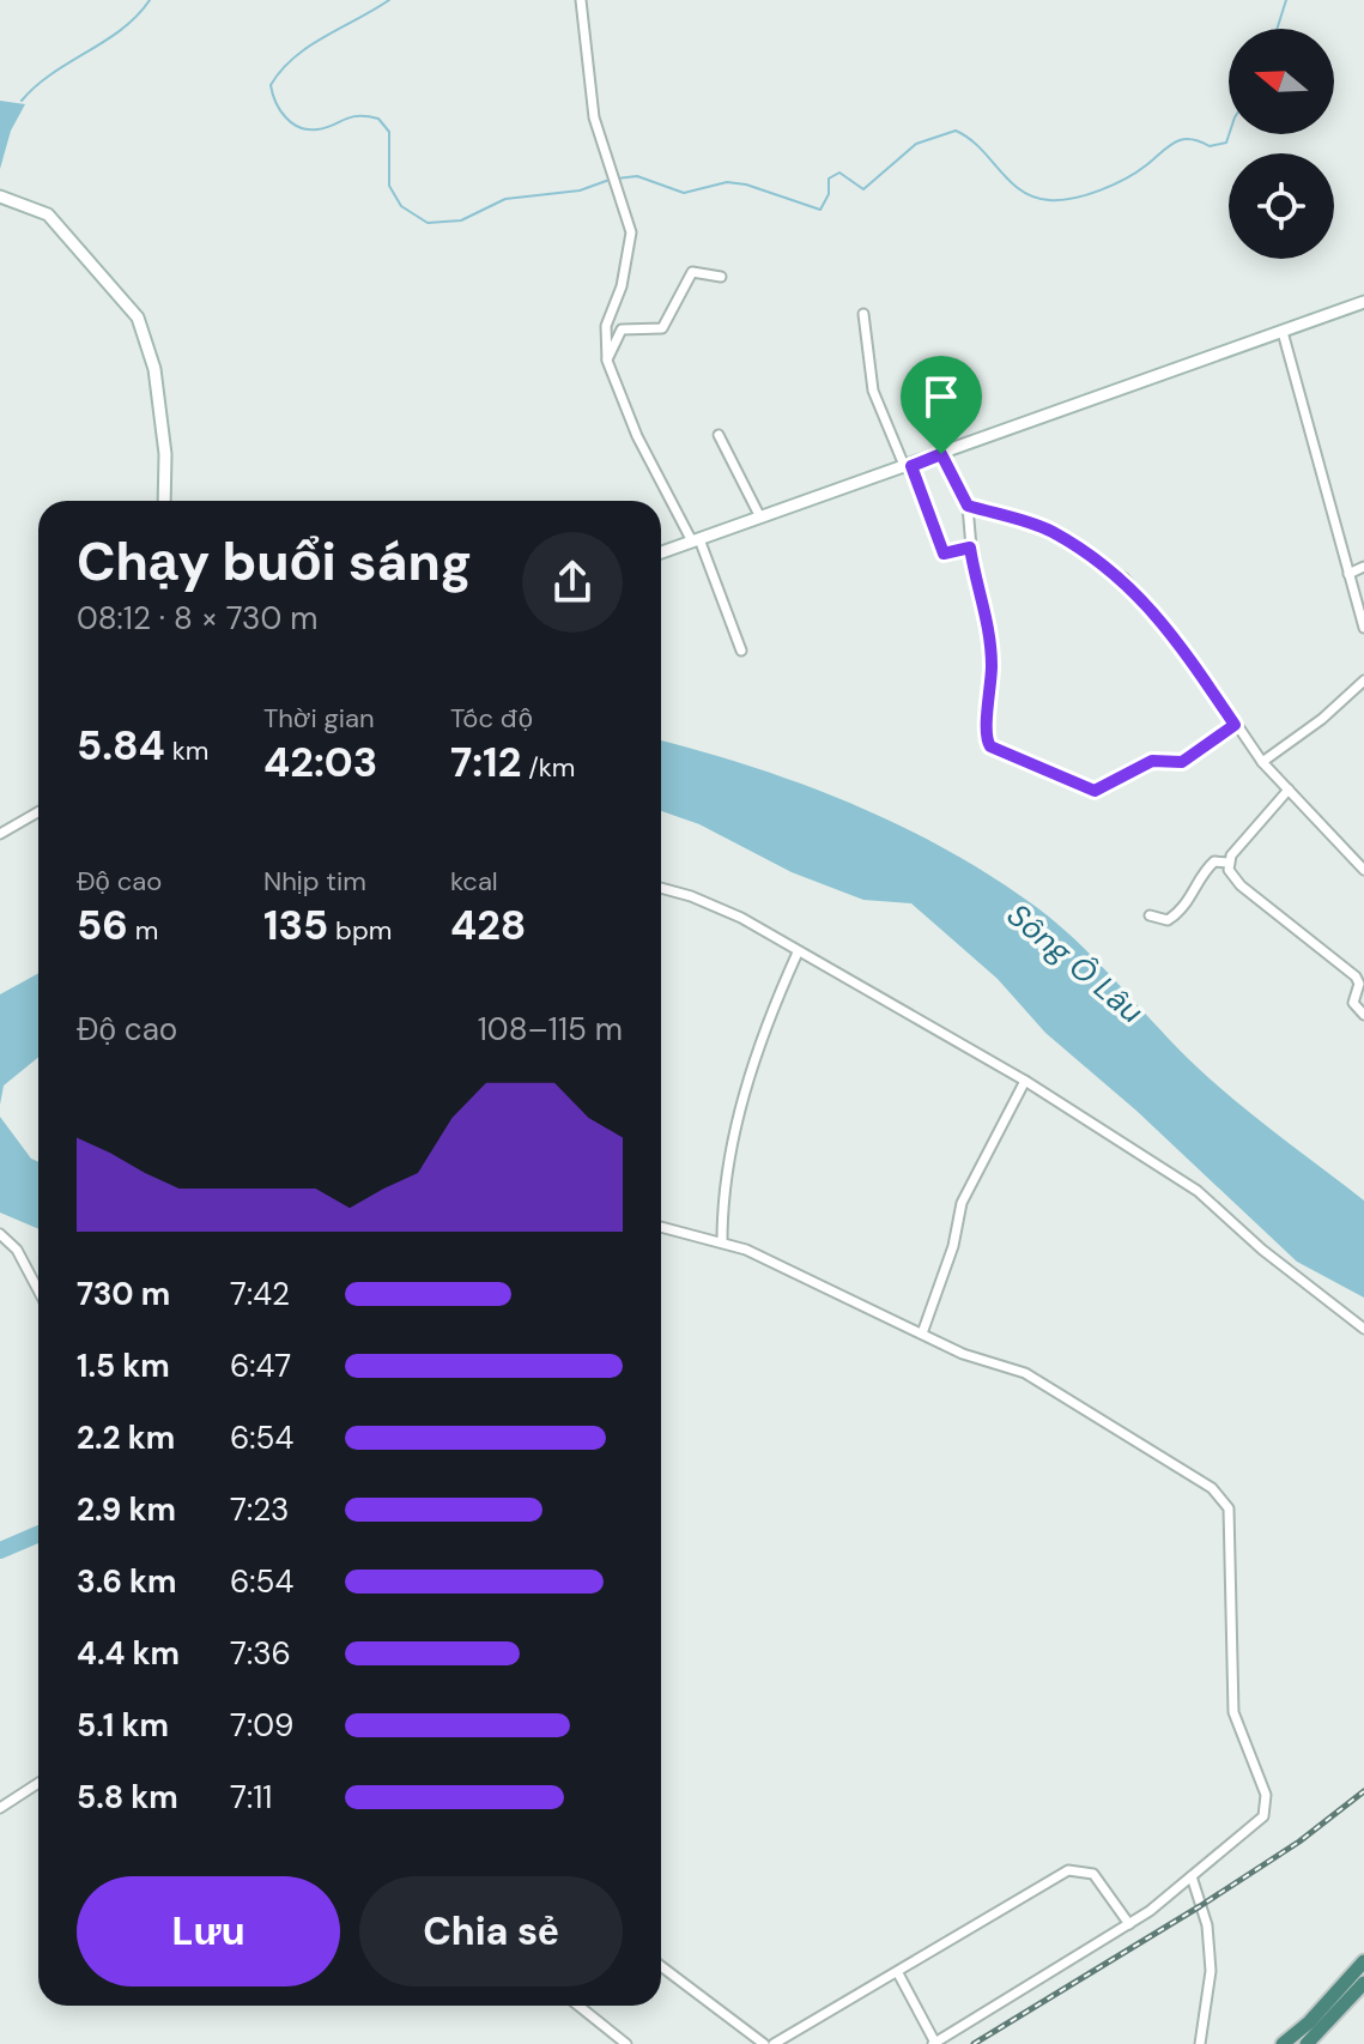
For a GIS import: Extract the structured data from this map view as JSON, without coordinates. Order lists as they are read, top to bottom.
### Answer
{
  "water": ["Sông Ô Lâu"],
  "north": "left",
  "page": {
    "heading": ["Chạy buổi sáng", "08:12 · 8 × 730 m"],
    "stats": [
      ["5.84 km"],
      ["Thời gian", "42:03"],
      ["Tốc độ", "7:12 /km"],
      ["Độ cao", "56 m"],
      ["Nhịp tim", "135 bpm"],
      ["kcal", "428"]
    ],
    "chart": ["Độ cao", "108–115 m"],
    "list": [
      {
        "name": "730 m",
        "note": "7:42"
      },
      {
        "name": "1.5 km",
        "note": "6:47"
      },
      {
        "name": "2.2 km",
        "note": "6:54"
      },
      {
        "name": "2.9 km",
        "note": "7:23"
      },
      {
        "name": "3.6 km",
        "note": "6:54"
      },
      {
        "name": "4.4 km",
        "note": "7:36"
      },
      {
        "name": "5.1 km",
        "note": "7:09"
      },
      {
        "name": "5.8 km",
        "note": "7:11"
      }
    ],
    "buttons": ["Lưu", "Chia sẻ"]
  }
}
